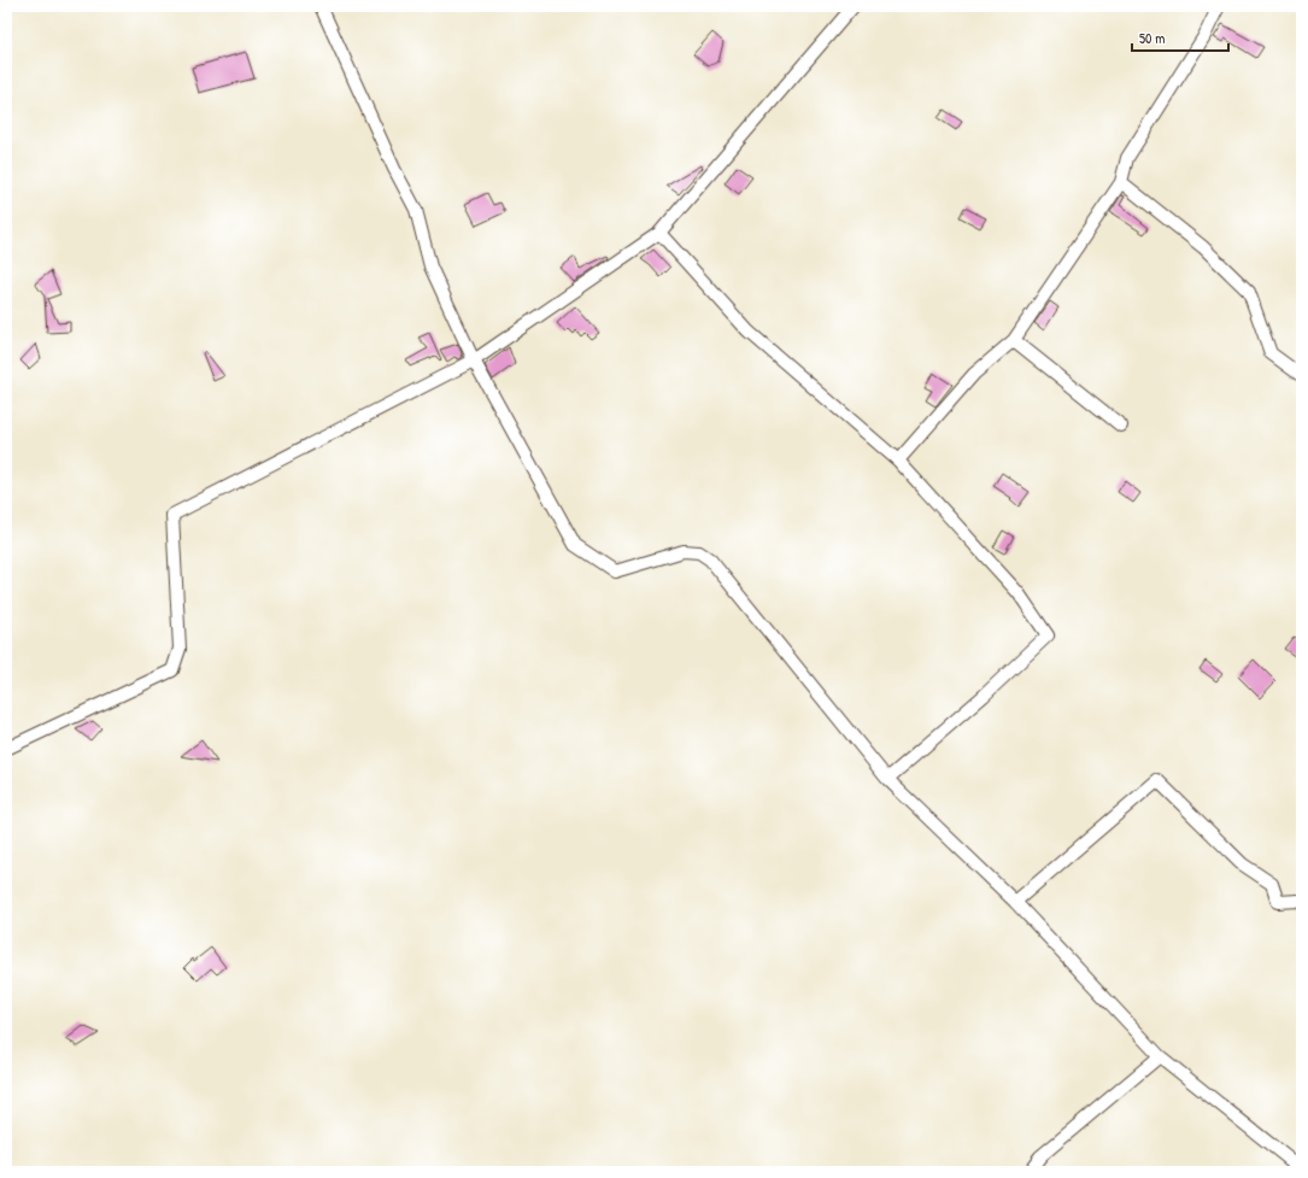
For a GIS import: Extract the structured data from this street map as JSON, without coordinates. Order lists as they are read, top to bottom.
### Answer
{
  "scale_bar": "50 m"
}
